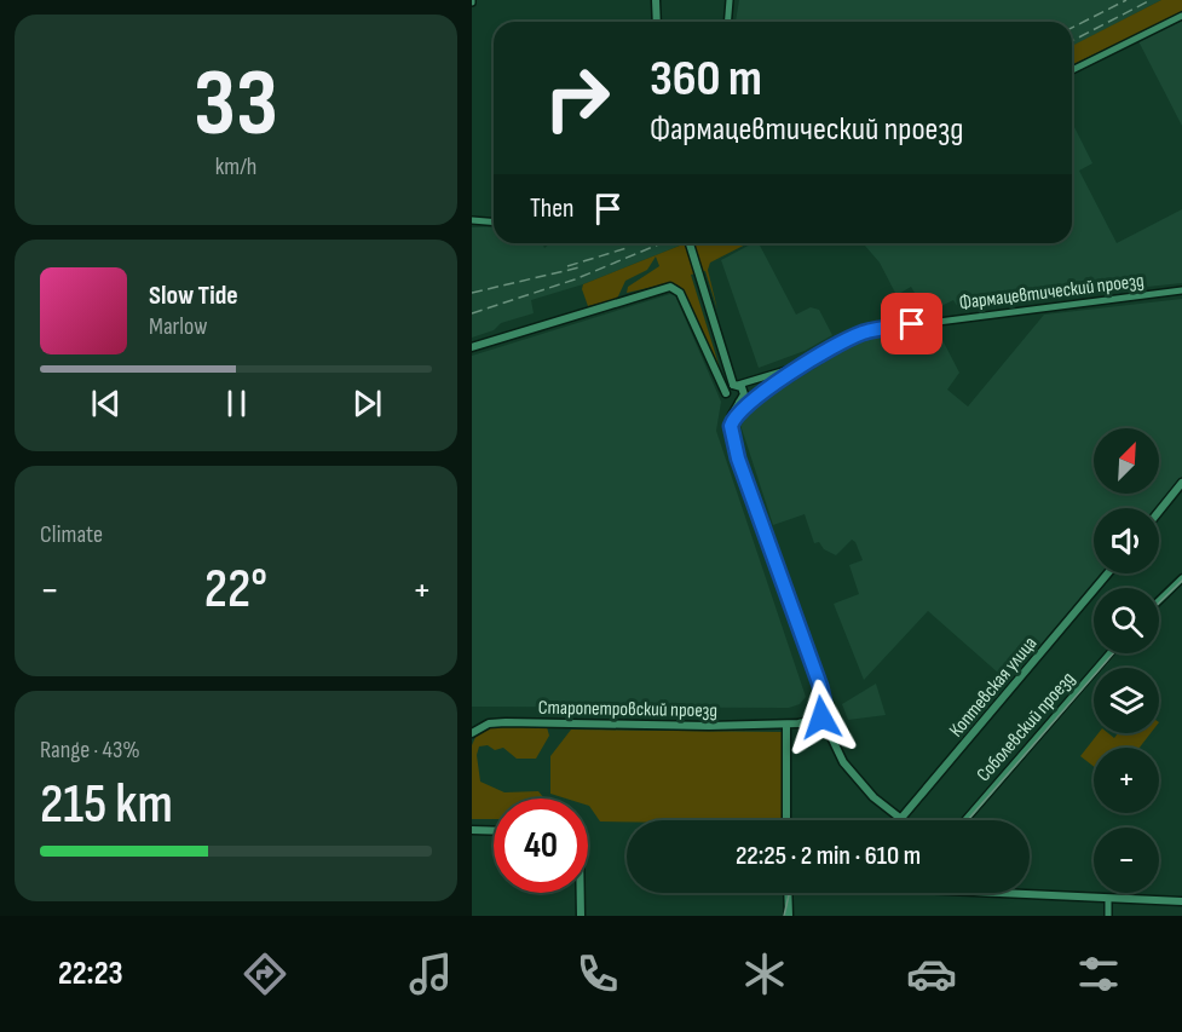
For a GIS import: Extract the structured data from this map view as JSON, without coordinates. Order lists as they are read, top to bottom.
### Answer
{
  "streets": {
    "street": [
      "Фармацевтический проезд",
      "Коптевская улица",
      "Старопетровский проезд",
      "Соболевский проезд"
    ]
  },
  "north": "top right",
  "page": {
    "tile": [
      ["33", "km/h"],
      "Climate",
      ["Range · 43%", "215 km"]
    ],
    "turn": ["360 m", "Фармацевтический проезд"],
    "then": "Then",
    "song": ["Slow Tide", "Marlow"],
    "map_buttons": ["+", "−"],
    "heat": ["−", "22°", "+"],
    "limit": "40",
    "trip": "22:25 · 2 min · 610 m",
    "tabs": "22:23"
  }
}
